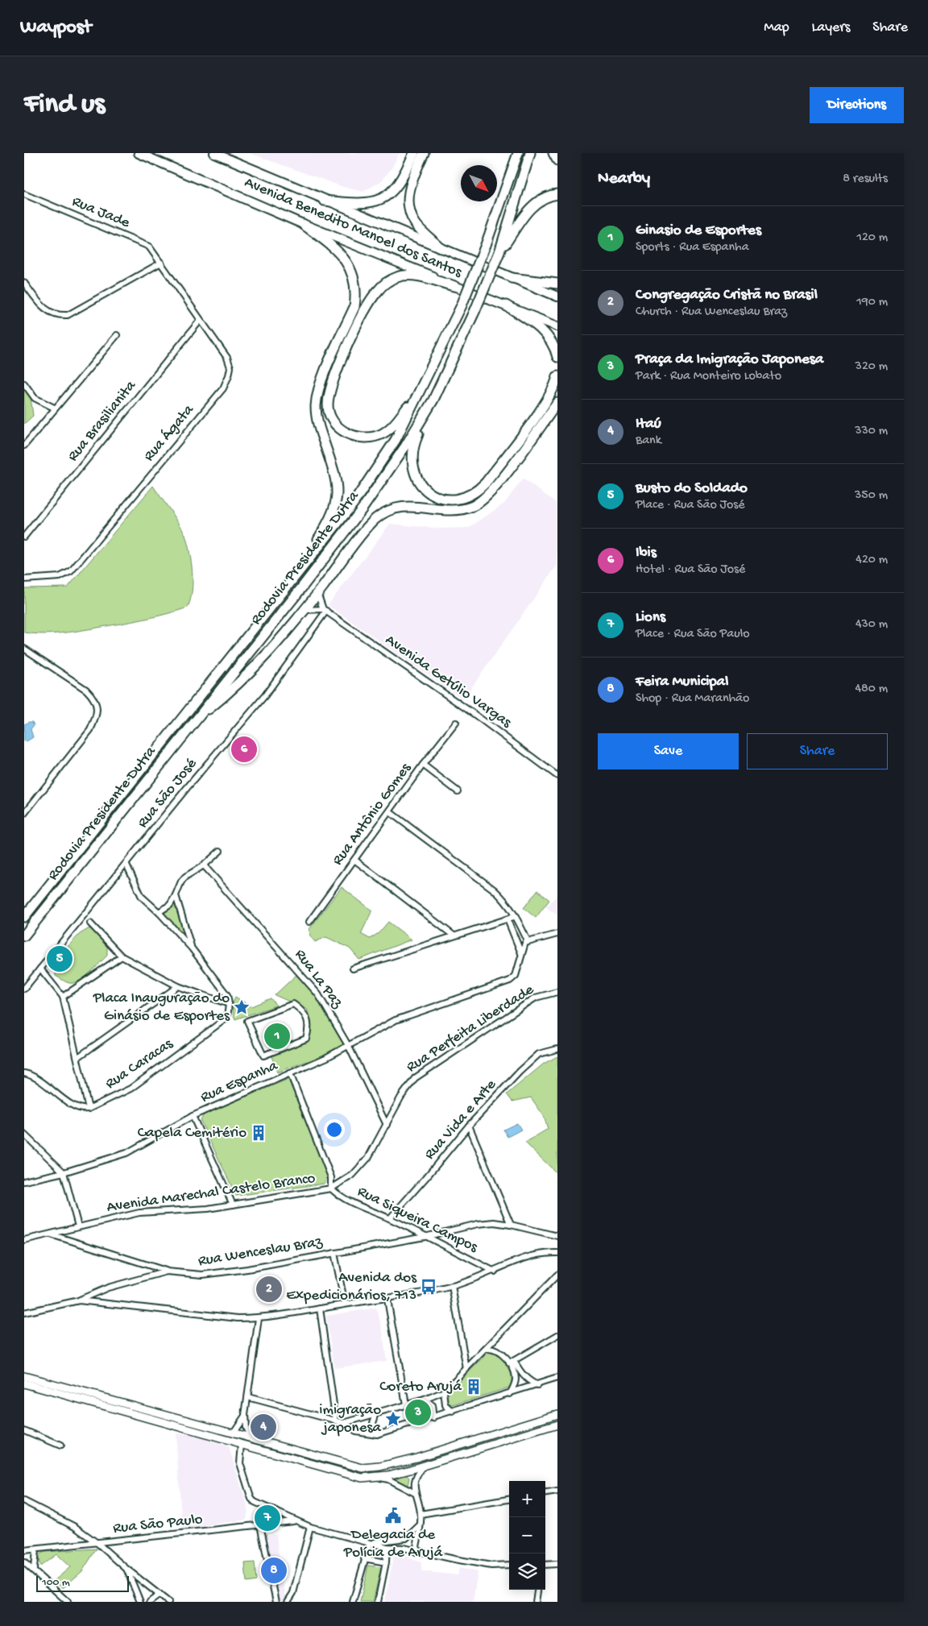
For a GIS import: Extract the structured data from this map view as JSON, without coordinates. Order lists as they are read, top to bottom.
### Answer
{
  "streets": {
    "highway": ["Rodovia Presidente Dutra"],
    "main road": ["Avenida Benedito Manoel dos Santos"],
    "street": [
      "Rua Jade",
      "Rua Brasilianita",
      "Rua Ágata",
      "Avenida Getúlio Vargas",
      "Rua São José",
      "Rua Antônio Gomes",
      "Rua La Paz",
      "Rua Perfeita Liberdade",
      "Rua Caracas",
      "Rua Espanha",
      "Rua Vida e Arte",
      "Avenida Marechal Castelo Branco",
      "Rua Siqueira Campos",
      "Rua Wenceslau Braz",
      "Rua São Paulo"
    ]
  },
  "crossings": [
    ["Rua Jade", "Rua Ágata"],
    ["Rua Brasilianita", "Rua Ágata"],
    ["Avenida Getúlio Vargas", "Rua São José"],
    ["Rua La Paz", "Rua Perfeita Liberdade"],
    ["Rua La Paz", "Rua Espanha"],
    ["Rua Perfeita Liberdade", "Avenida Marechal Castelo Branco"],
    ["Rua Perfeita Liberdade", "Rua Siqueira Campos"],
    ["Rua Vida e Arte", "Rua Siqueira Campos"],
    ["Avenida Marechal Castelo Branco", "Rua Siqueira Campos"],
    ["Rua Siqueira Campos", "Rua Wenceslau Braz"]
  ],
  "places": {
    "place": ["Placa Inauguração do Ginásio de Esportes", "imigração japonesa"],
    "building": ["Capela Cemitério", "Coreto Arujá"],
    "bus stop": ["Avenida dos Expedicionários, 713"],
    "public building": ["Delegacia de Polícia de Arujá"]
  },
  "scale_bar": "100 m",
  "north": "bottom right",
  "page": {
    "header": "Waypost",
    "nav": ["Map", "Layers", "Share"],
    "buttons": [
      "Directions",
      ["Save", "Share"]
    ],
    "title": "Find us",
    "heading": ["Nearby", "8 results"],
    "list": [
      {
        "mark": "1",
        "name": "Ginasio de Esportes",
        "note": "Sports · Rua Espanha",
        "value": "120 m"
      },
      {
        "mark": "2",
        "name": "Congregação Cristã no Brasil",
        "note": "Church · Rua Wenceslau Braz",
        "value": "190 m"
      },
      {
        "mark": "3",
        "name": "Praça da Imigração Japonesa",
        "note": "Park · Rua Monteiro Lobato",
        "value": "320 m"
      },
      {
        "mark": "4",
        "name": "Itaú",
        "note": "Bank",
        "value": "330 m"
      },
      {
        "mark": "5",
        "name": "Busto do Soldado",
        "note": "Place · Rua São José",
        "value": "350 m"
      },
      {
        "mark": "6",
        "name": "Ibis",
        "note": "Hotel · Rua São José",
        "value": "420 m"
      },
      {
        "mark": "7",
        "name": "Lions",
        "note": "Place · Rua São Paulo",
        "value": "430 m"
      },
      {
        "mark": "8",
        "name": "Feira Municipal",
        "note": "Shop · Rua Maranhão",
        "value": "480 m"
      }
    ],
    "pins": [
      "6",
      "5",
      "1",
      "2",
      "3",
      "4",
      "7",
      "8"
    ],
    "map_buttons": ["+", "−"],
    "scale": "100 m"
  }
}
